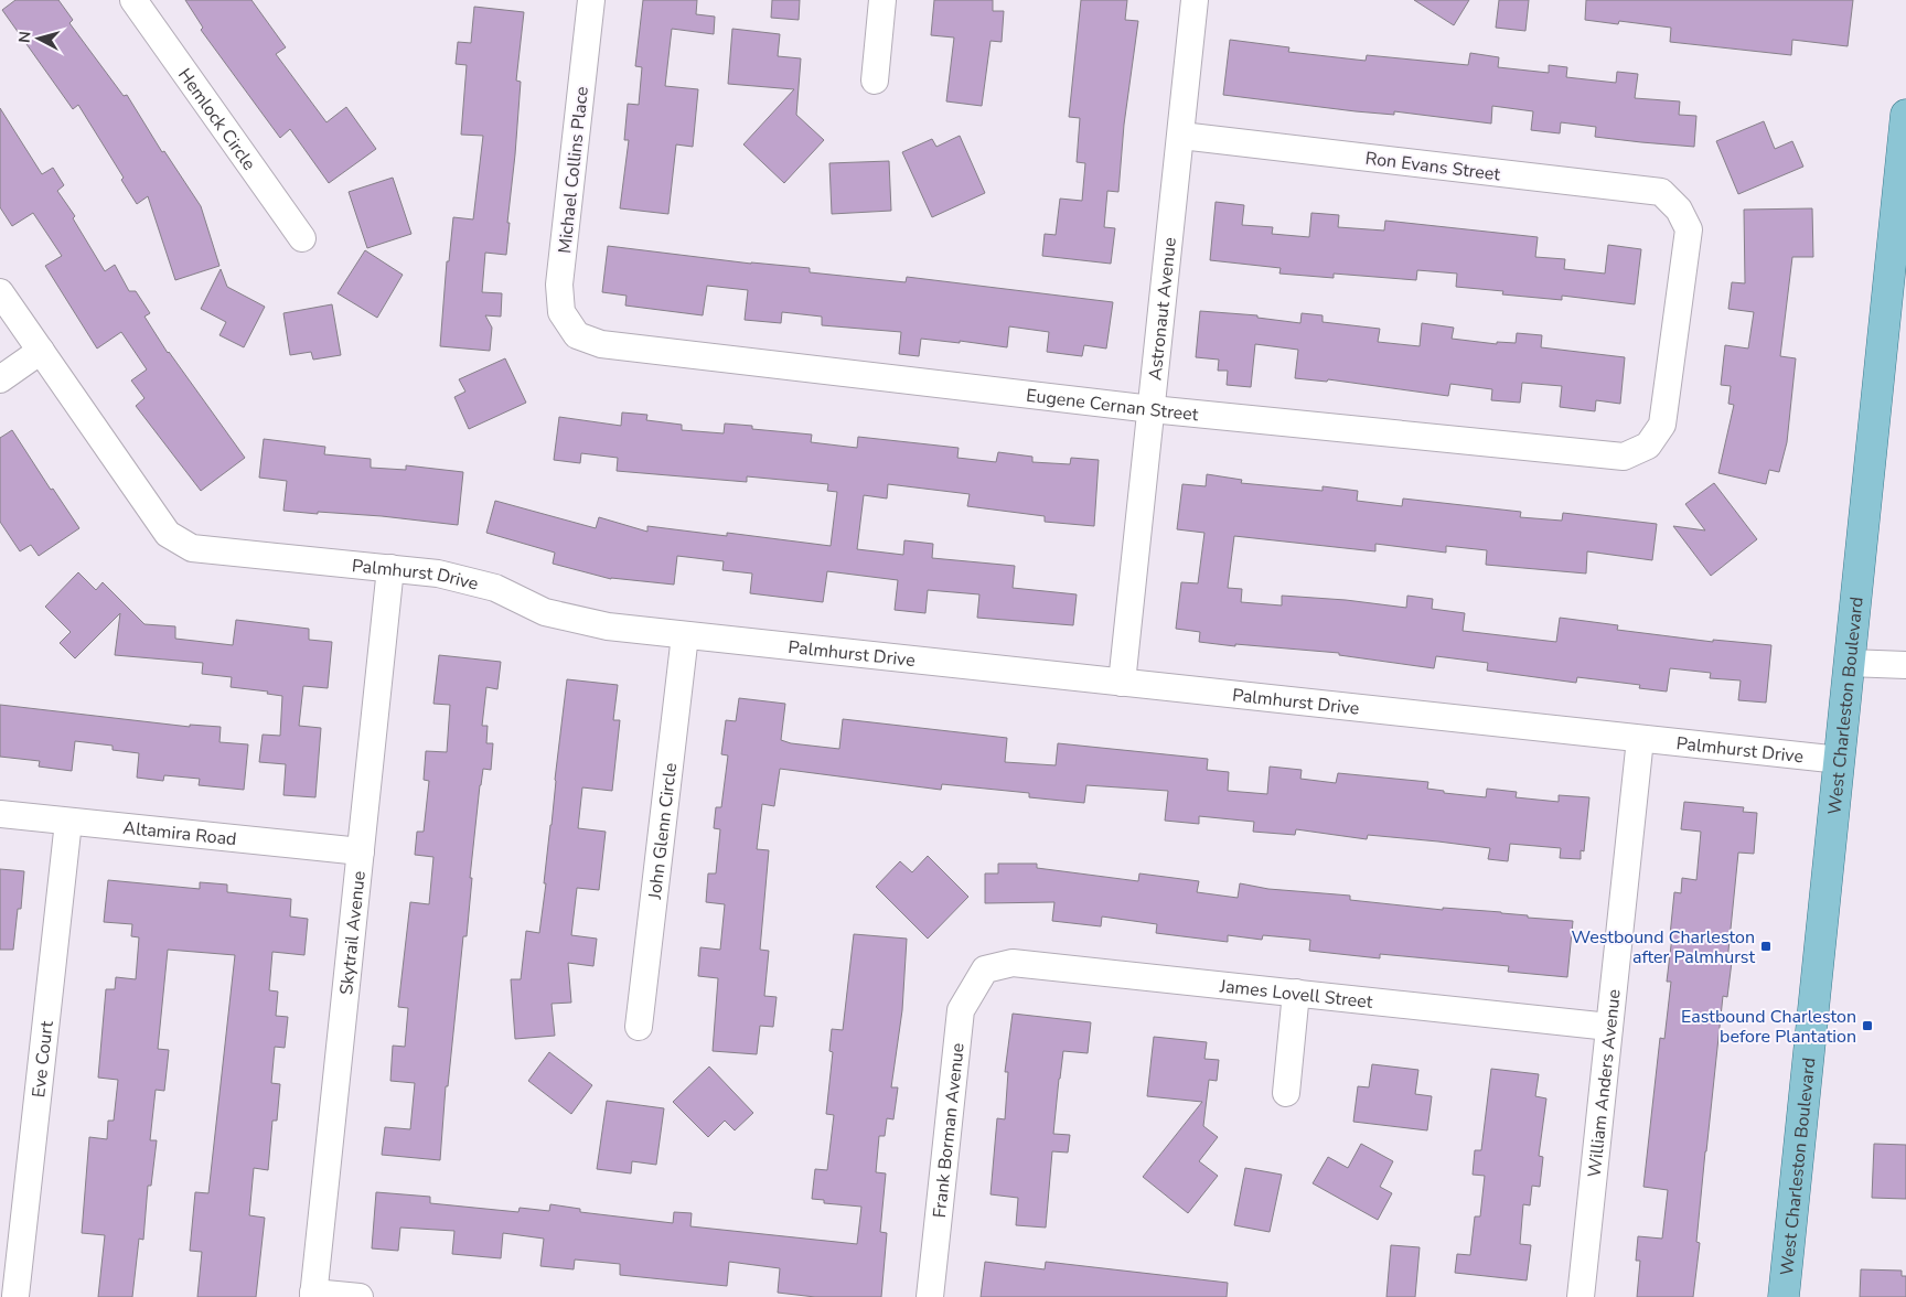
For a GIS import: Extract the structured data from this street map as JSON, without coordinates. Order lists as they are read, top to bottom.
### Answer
{
  "streets": {
    "main road": ["West Charleston Boulevard"],
    "street": [
      "Hemlock Circle",
      "Ron Evans Street",
      "Michael Collins Place",
      "Astronaut Avenue",
      "Eugene Cernan Street",
      "Palmhurst Drive",
      "John Glenn Circle",
      "Altamira Road",
      "Skytrail Avenue",
      "James Lovell Street",
      "Eve Court",
      "William Anders Avenue",
      "Frank Borman Avenue"
    ]
  },
  "crossings": [
    ["Ron Evans Street", "Astronaut Avenue"],
    ["Ron Evans Street", "Eugene Cernan Street"],
    ["Michael Collins Place", "Eugene Cernan Street"],
    ["Astronaut Avenue", "Eugene Cernan Street"],
    ["Astronaut Avenue", "Palmhurst Drive"],
    ["Palmhurst Drive", "West Charleston Boulevard"],
    ["Palmhurst Drive", "John Glenn Circle"],
    ["Palmhurst Drive", "Skytrail Avenue"],
    ["Palmhurst Drive", "William Anders Avenue"],
    ["Altamira Road", "Skytrail Avenue"],
    ["Altamira Road", "Eve Court"],
    ["James Lovell Street", "William Anders Avenue"],
    ["James Lovell Street", "Frank Borman Avenue"]
  ],
  "places": {
    "transit": ["Westbound Charleston after Palmhurst", "Eastbound Charleston before Plantation"]
  },
  "north": "left"
}
